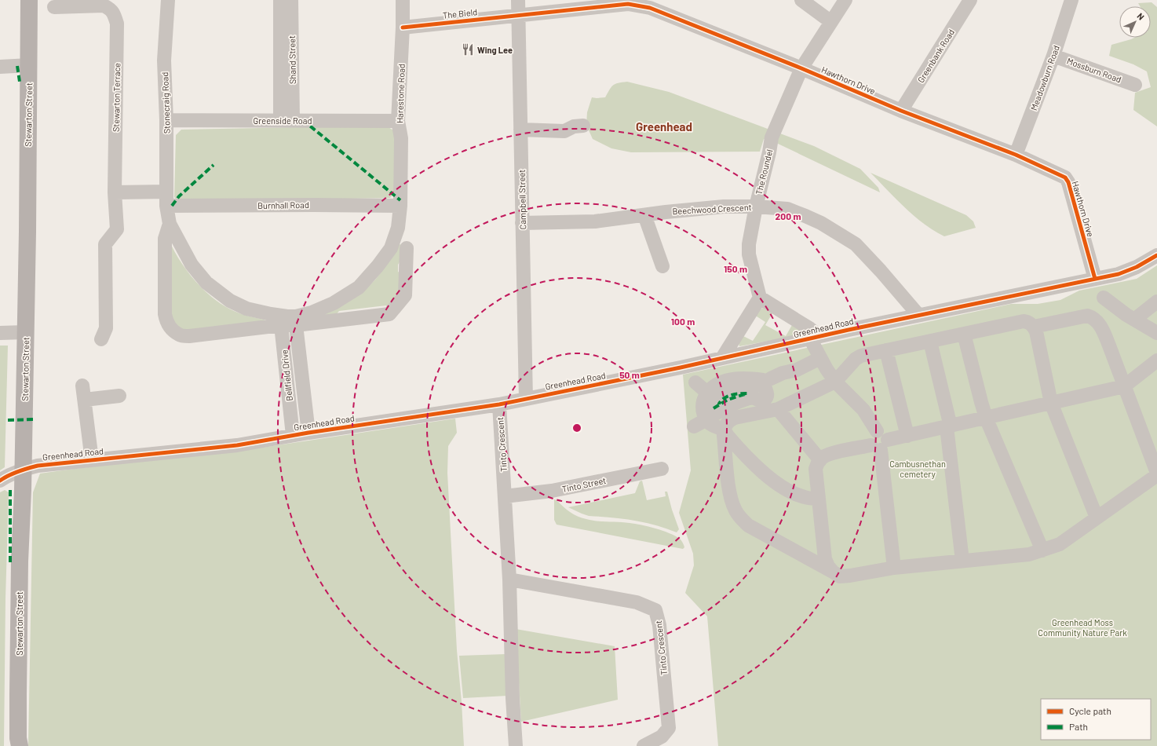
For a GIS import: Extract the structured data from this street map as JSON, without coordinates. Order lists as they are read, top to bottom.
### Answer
{
  "streets": {
    "main road": ["Stewarton Street"],
    "street": [
      "The Bield",
      "Greenbank Road",
      "Shand Street",
      "Mossburn Road",
      "Meadowburn Road",
      "Hawthorn Drive",
      "Harestone Road",
      "Stewarton Terrace",
      "Stonecraig Road",
      "Greenside Road",
      "The Roundel",
      "Campbell Street",
      "Burnhall Road",
      "Beechwood Crescent",
      "Greenhead Road",
      "Bellfield Drive",
      "Tinto Crescent",
      "Tinto Street"
    ]
  },
  "crossings": [
    ["The Bield", "Hawthorn Drive"],
    ["The Bield", "Harestone Road"],
    ["The Bield", "Campbell Street"],
    ["Greenbank Road", "Hawthorn Drive"],
    ["Shand Street", "Greenside Road"],
    ["Mossburn Road", "Meadowburn Road"],
    ["Meadowburn Road", "Hawthorn Drive"],
    ["Hawthorn Drive", "The Roundel"],
    ["Hawthorn Drive", "Campbell Street"],
    ["Hawthorn Drive", "Greenhead Road"],
    ["Harestone Road", "Greenside Road"],
    ["Harestone Road", "Burnhall Road"],
    ["Harestone Road", "Bellfield Drive"],
    ["Stonecraig Road", "Greenside Road"],
    ["Stonecraig Road", "Burnhall Road"],
    ["Stewarton Street", "Greenhead Road"],
    ["The Roundel", "Beechwood Crescent"],
    ["Campbell Street", "Beechwood Crescent"],
    ["Campbell Street", "Greenhead Road"],
    ["Beechwood Crescent", "Greenhead Road"],
    ["Greenhead Road", "Bellfield Drive"],
    ["Greenhead Road", "Tinto Crescent"],
    ["Tinto Crescent", "Tinto Street"]
  ],
  "districts": ["Greenhead"],
  "parks": ["Cambusnethan cemetery", "Greenhead Moss Community Nature Park"],
  "places": {
    "restaurant": ["Wing Lee"]
  },
  "legend": ["Cycle path", "Path"],
  "north": "top right",
  "rings": [
    "200 m",
    "150 m",
    "100 m",
    "50 m"
  ]
}
